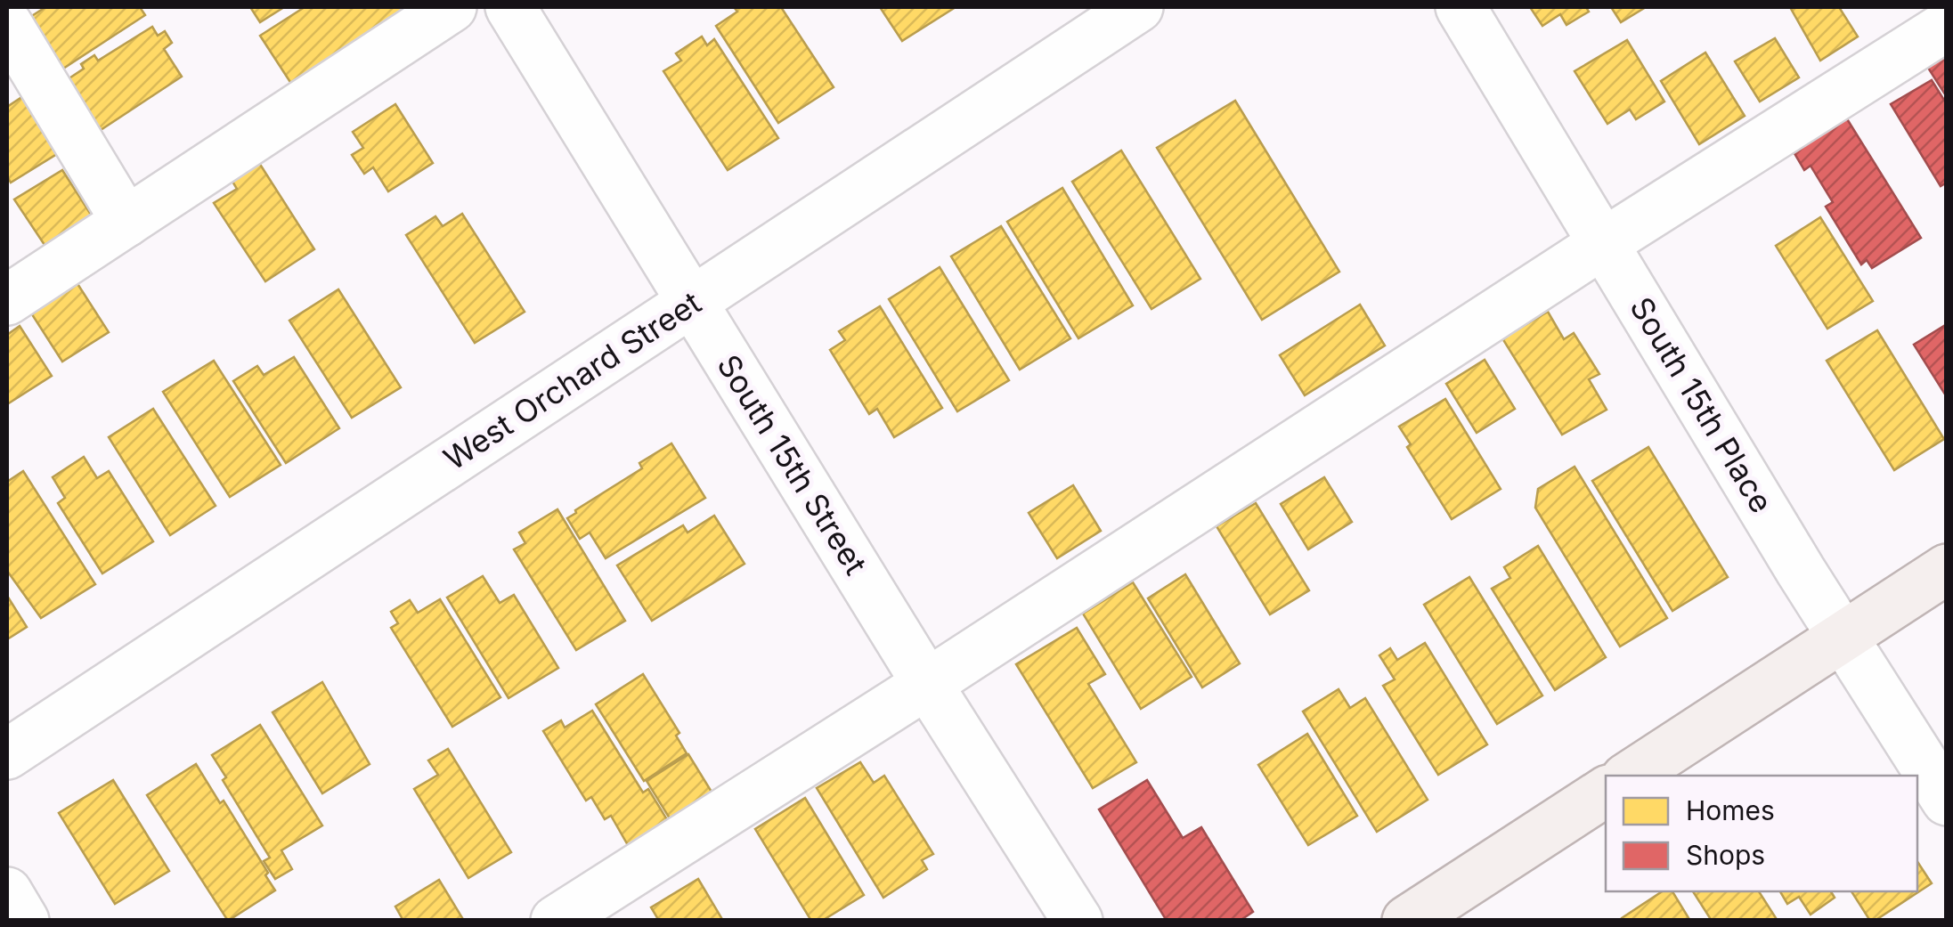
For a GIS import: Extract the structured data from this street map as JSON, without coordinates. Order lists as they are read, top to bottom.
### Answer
{
  "streets": {
    "street": ["West Orchard Street", "South 15th Place", "South 15th Street"]
  },
  "crossings": [
    ["West Orchard Street", "South 15th Street"]
  ],
  "legend": ["Homes", "Shops"]
}
